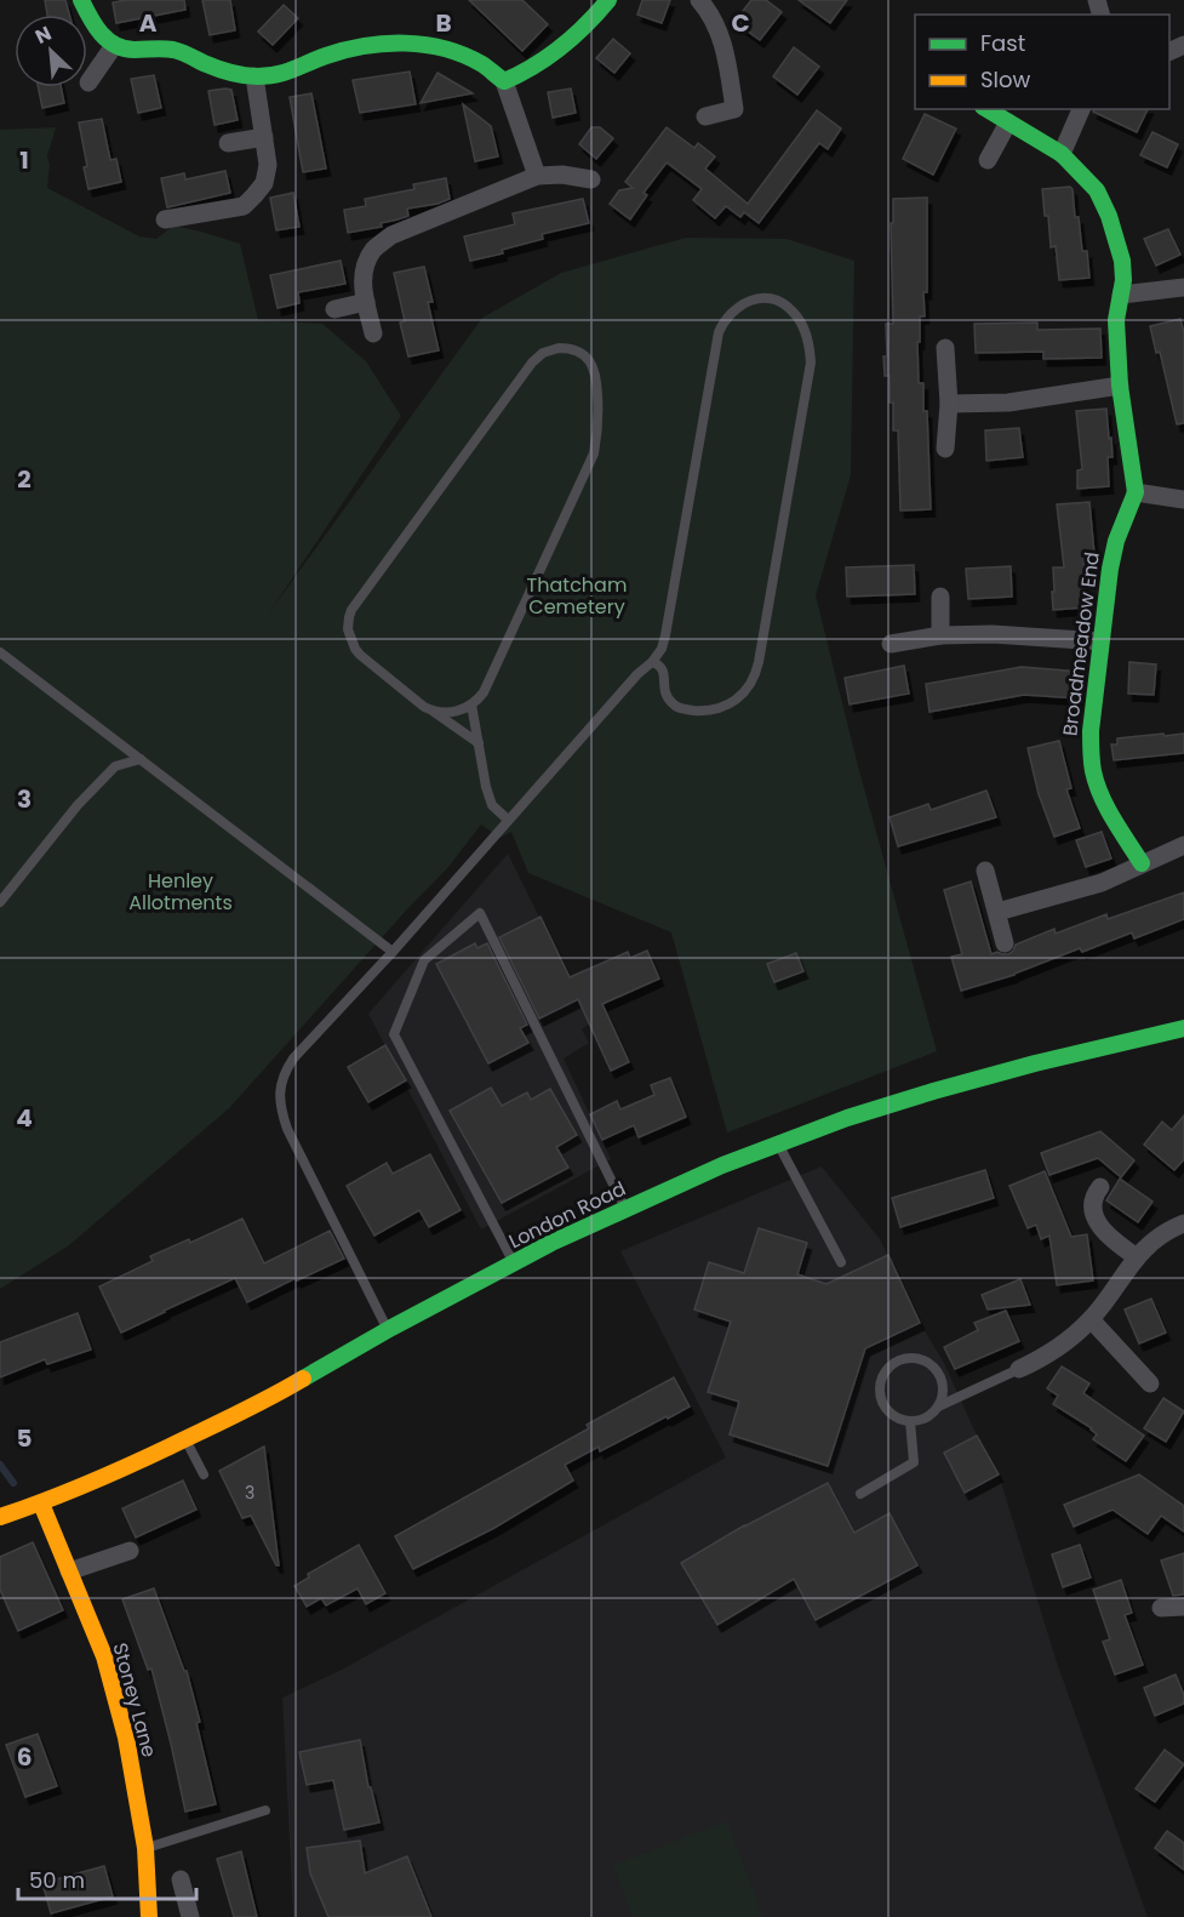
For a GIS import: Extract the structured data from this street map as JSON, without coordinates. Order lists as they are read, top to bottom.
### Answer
{
  "streets": {
    "street": ["Broadmeadow End", "London Road", "Stoney Lane"]
  },
  "crossings": [
    ["London Road", "Stoney Lane"]
  ],
  "parks": ["Thatcham Cemetery", "Henley Allotments"],
  "house_numbers": ["3"],
  "legend": ["Fast", "Slow"],
  "scale_bar": "50 m",
  "north": "top left",
  "grid": {
    "columns": ["A", "B", "C"],
    "rows": [
      "1",
      "2",
      "3",
      "4",
      "5",
      "6"
    ]
  }
}
